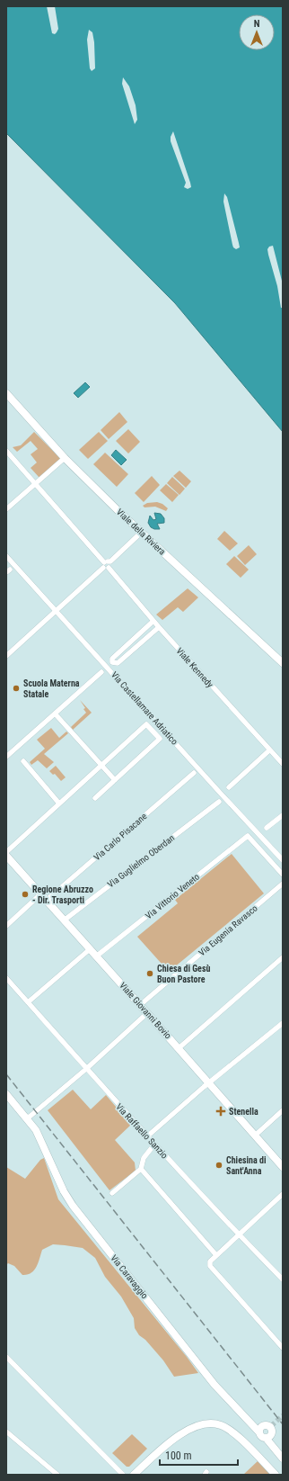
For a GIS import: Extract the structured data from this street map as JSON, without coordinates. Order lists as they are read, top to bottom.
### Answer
{
  "streets": {
    "street": [
      "Viale della Riviera",
      "Viale Kennedy",
      "Via Castellamare Adriatico",
      "Via Carlo Pisacane",
      "Via Guglielmo Oberdan",
      "Via Vittorio Veneto",
      "Via Eugenia Ravasco",
      "Viale Giovanni Bovio",
      "Via Raffaello Sanzio",
      "Via Caravaggio"
    ]
  },
  "crossings": [
    ["Via Carlo Pisacane", "Viale Giovanni Bovio"],
    ["Via Guglielmo Oberdan", "Viale Giovanni Bovio"],
    ["Via Vittorio Veneto", "Viale Giovanni Bovio"],
    ["Via Eugenia Ravasco", "Viale Giovanni Bovio"]
  ],
  "places": {
    "other": [
      "Scuola Materna Statale",
      "Regione Abruzzo - Dir. Trasporti",
      "Chiesa di Gesù Buon Pastore",
      "Chiesina di Sant'Anna"
    ],
    "health": ["Stenella"]
  },
  "scale_bar": "100 m",
  "north": "top"
}
